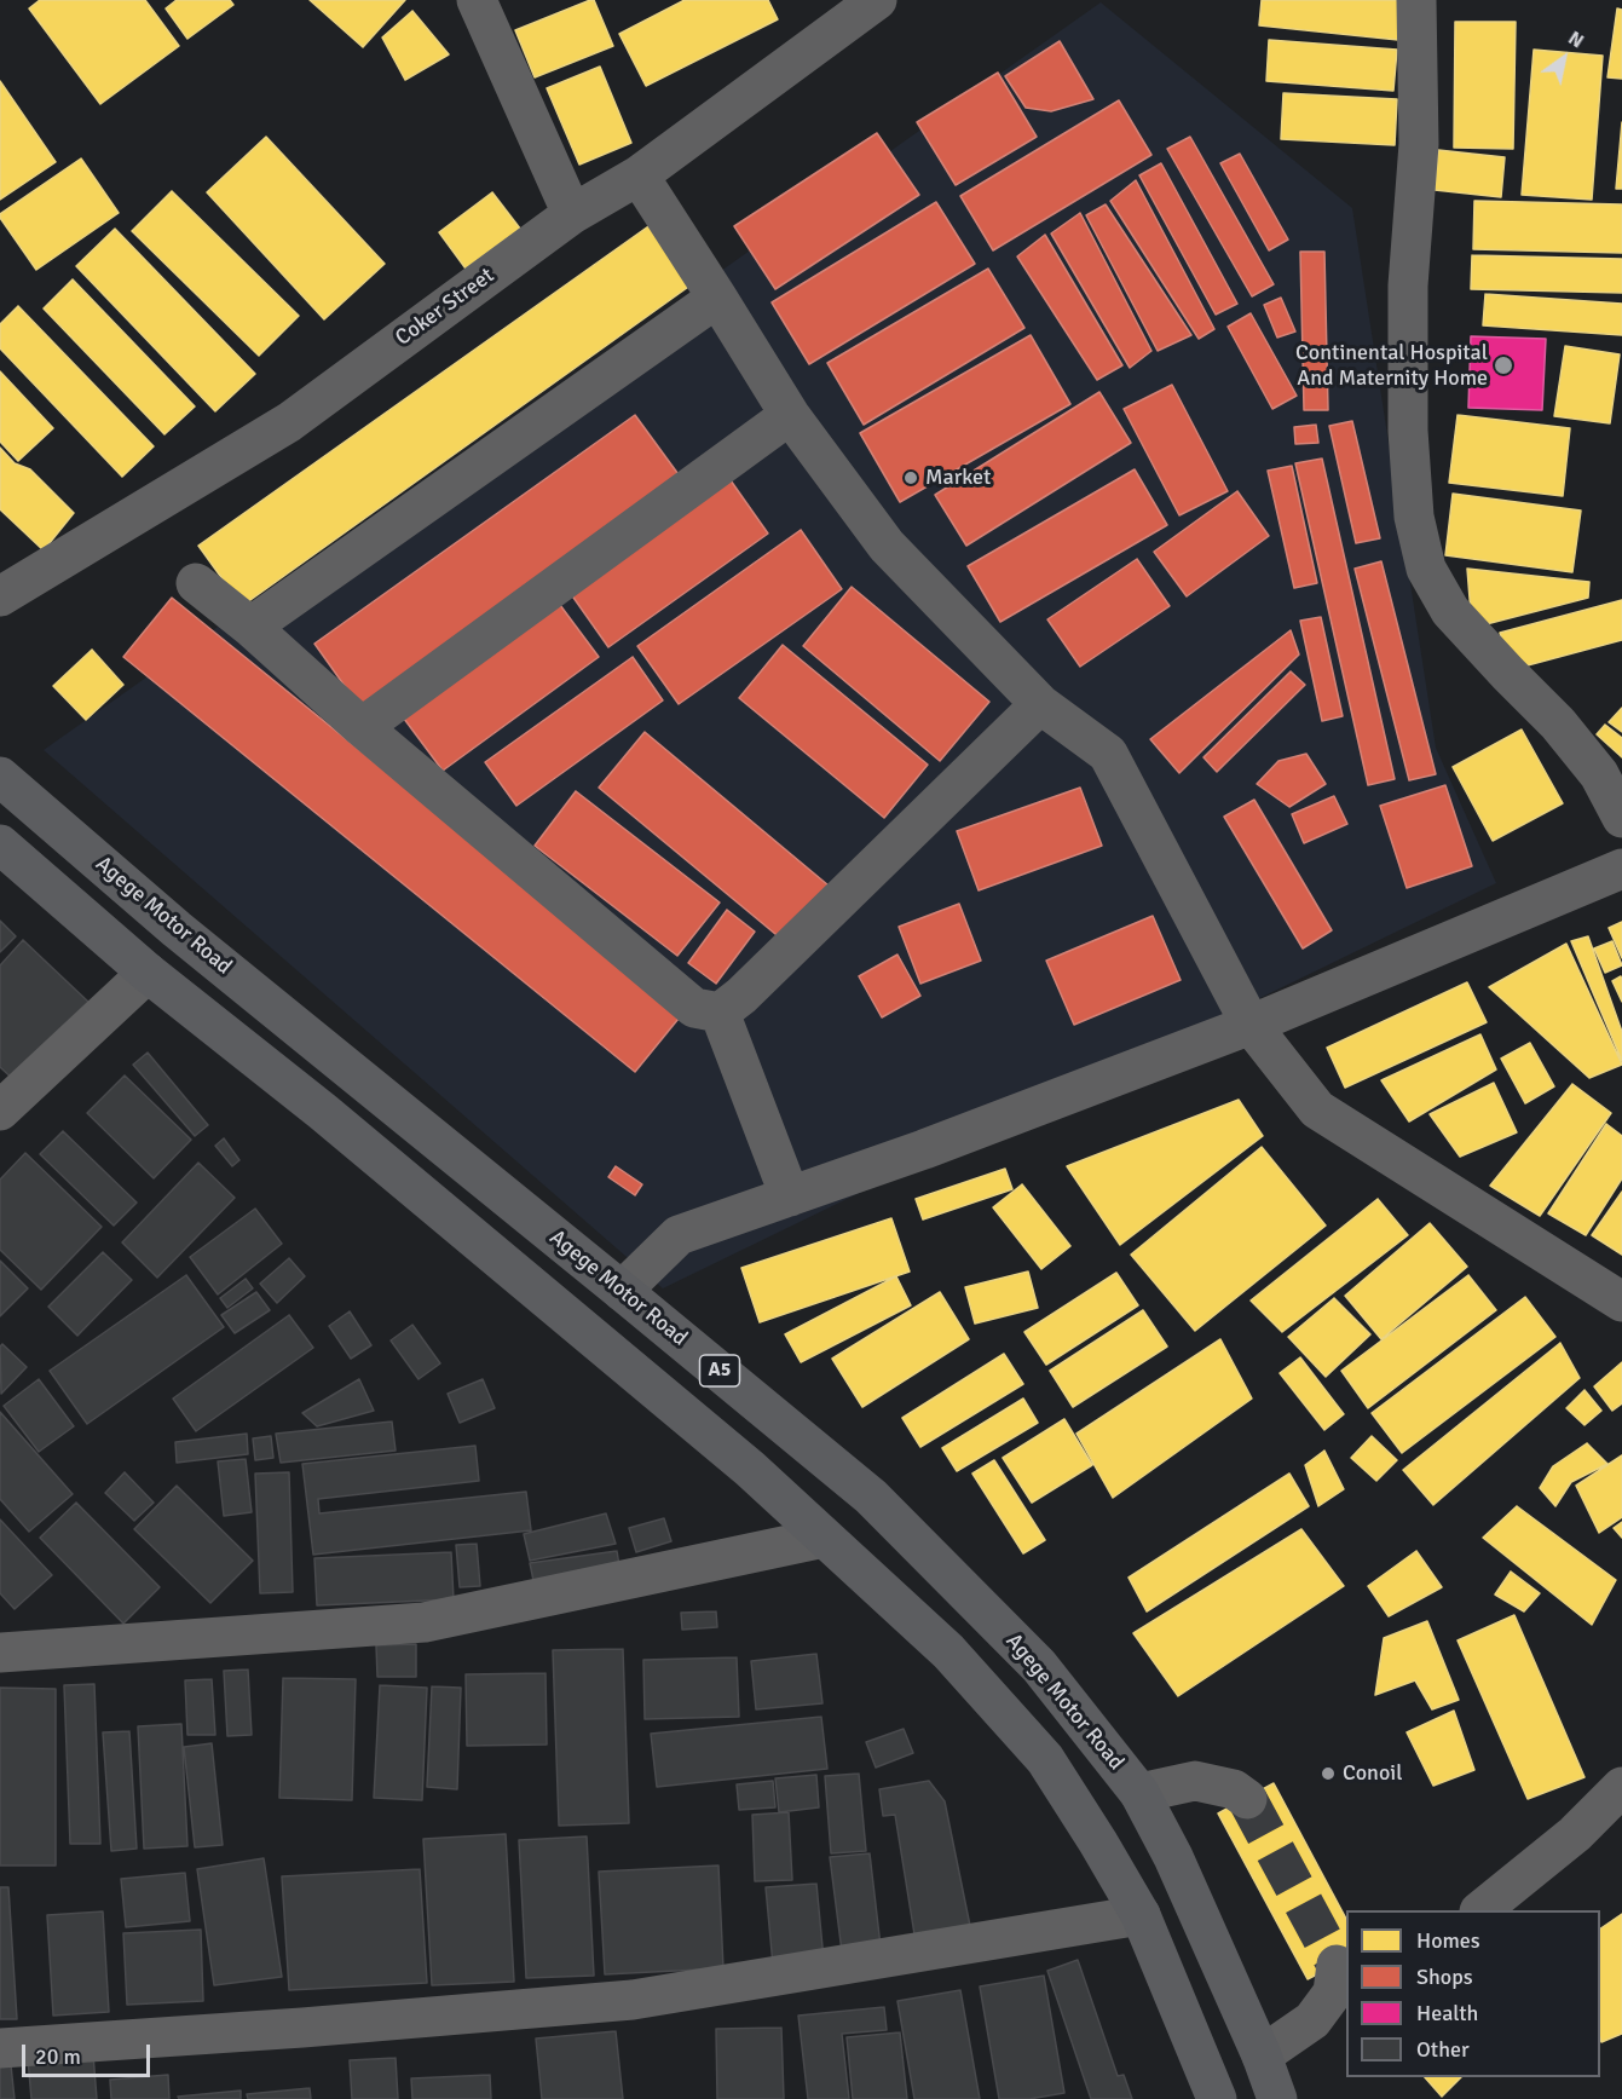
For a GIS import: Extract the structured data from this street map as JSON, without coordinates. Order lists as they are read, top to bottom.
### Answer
{
  "streets": {
    "highway": ["Agege Motor Road", "A5"],
    "street": ["Coker Street"]
  },
  "places": ["Continental Hospital And Maternity Home", "Market", "Conoil"],
  "legend": [
    "Homes",
    "Shops",
    "Health",
    "Other"
  ],
  "scale_bar": "20 m",
  "north": "top right"
}
